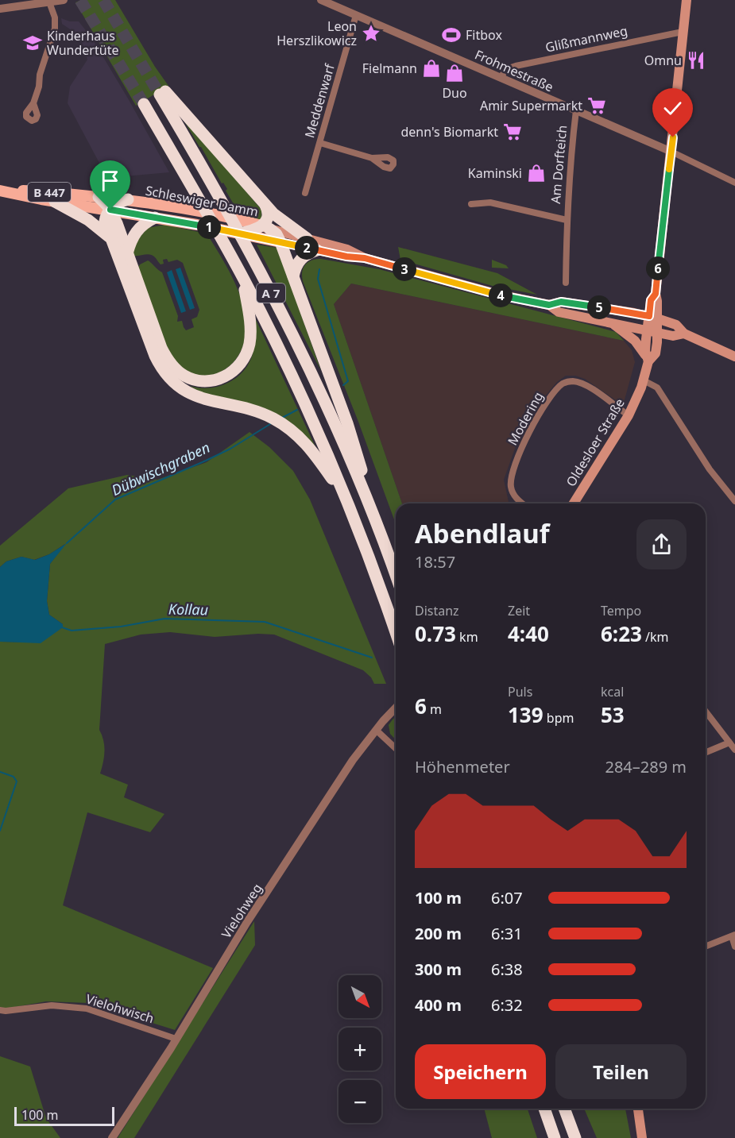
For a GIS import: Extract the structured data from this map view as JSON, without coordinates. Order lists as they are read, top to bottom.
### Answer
{
  "streets": {
    "highway": ["A 7"],
    "main road": ["B 447", "Schleswiger Damm", "Oldesloer Straße"],
    "street": [
      "Glißmannweg",
      "Frohmestraße",
      "Meddenwarf",
      "Am Dorfteich",
      "Modering",
      "Vielohweg",
      "Vielohwisch"
    ]
  },
  "crossings": [
    ["Glißmannweg", "Frohmestraße"],
    ["Glißmannweg", "Oldesloer Straße"],
    ["Frohmestraße", "Meddenwarf"],
    ["Frohmestraße", "Am Dorfteich"],
    ["Frohmestraße", "Oldesloer Straße"],
    ["Schleswiger Damm", "A 7"],
    ["Schleswiger Damm", "Oldesloer Straße"],
    ["Modering", "Oldesloer Straße"],
    ["Vielohweg", "Vielohwisch"]
  ],
  "water": ["Dübwischgraben", "Kollau"],
  "places": {
    "place": ["Leon Herszlikowicz"],
    "sports": ["Fitbox"],
    "school or university": ["Kinderhaus Wundertüte"],
    "restaurant": ["Omnu"],
    "shop": ["Fielmann", "Duo", "Kaminski"],
    "supermarket": ["Amir Supermarkt", "denn's Biomarkt"]
  },
  "scale_bar": "100 m",
  "north": "bottom right",
  "page": {
    "pins": [
      "1",
      "2",
      "6",
      "3",
      "4",
      "5"
    ],
    "heading": ["Abendlauf", "18:57"],
    "stats": [
      ["Distanz", "0.73 km"],
      ["Zeit", "4:40"],
      ["Tempo", "6:23 /km"],
      ["6 m"],
      ["Puls", "139 bpm"],
      ["kcal", "53"]
    ],
    "chart": ["Höhenmeter", "284–289 m"],
    "list": [
      {
        "name": "100 m",
        "note": "6:07"
      },
      {
        "name": "200 m",
        "note": "6:31"
      },
      {
        "name": "300 m",
        "note": "6:38"
      },
      {
        "name": "400 m",
        "note": "6:32"
      }
    ],
    "map_buttons": ["+", "−"],
    "buttons": ["Speichern", "Teilen"],
    "scale": "100 m"
  }
}
